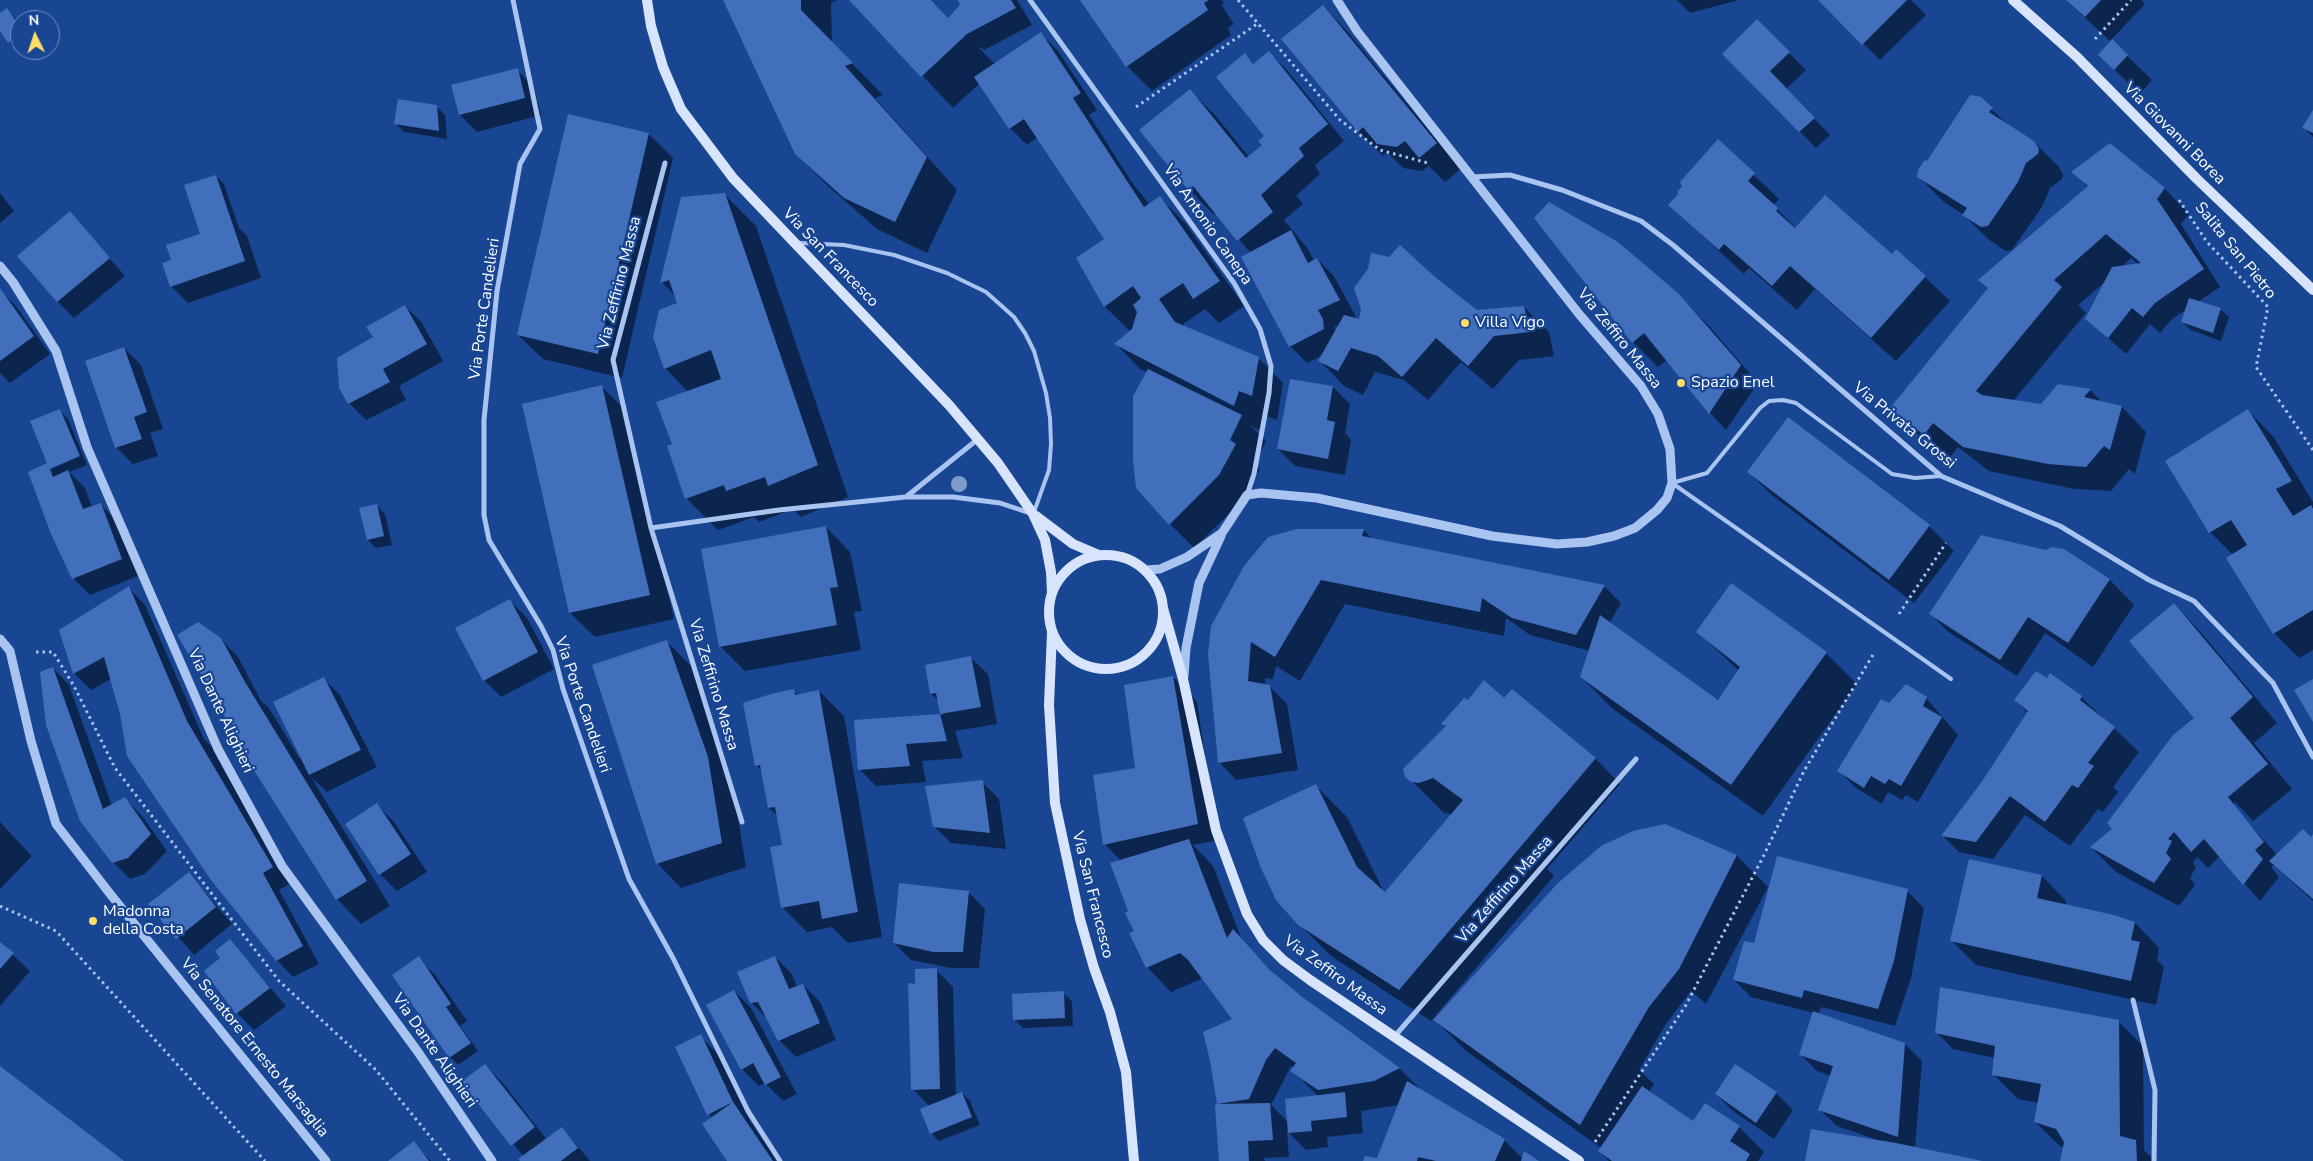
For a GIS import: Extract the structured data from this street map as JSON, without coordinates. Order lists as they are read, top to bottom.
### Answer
{
  "streets": {
    "main road": ["Via Giovanni Borea", "Via San Francesco", "Via Zeffiro Massa"],
    "street": [
      "Via Antonio Canepa",
      "Via Zeffirino Massa",
      "Via Porte Candelieri",
      "Via Privata Grossi",
      "Via Dante Alighieri",
      "Via Senatore Ernesto Marsaglia"
    ],
    "path": ["Salita San Pietro"]
  },
  "crossings": [
    ["Via Giovanni Borea", "Salita San Pietro"],
    ["Via San Francesco", "Via Zeffiro Massa"],
    ["Via Zeffirino Massa", "Via Zeffiro Massa"],
    ["Via Zeffiro Massa", "Via Privata Grossi"]
  ],
  "places": ["Villa Vigo", "Spazio Enel", "Madonna della Costa"],
  "north": "top"
}
